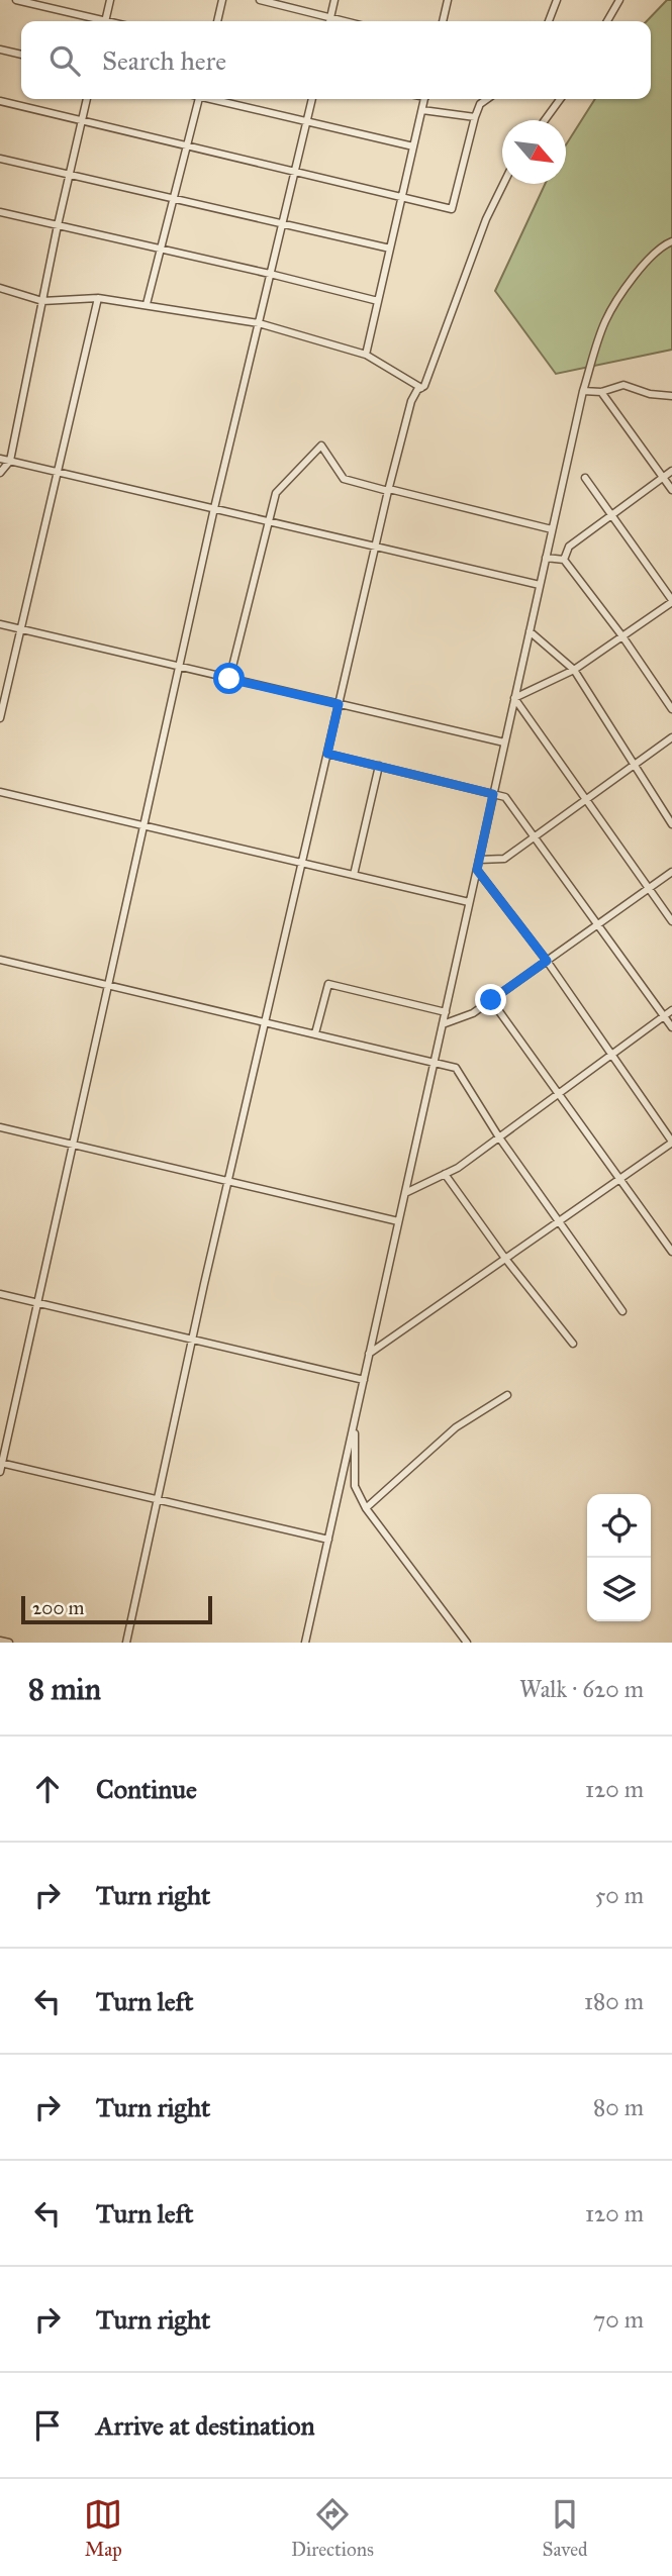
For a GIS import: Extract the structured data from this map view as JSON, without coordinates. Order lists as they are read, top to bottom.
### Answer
{
  "scale_bar": "200 m",
  "north": "bottom right",
  "page": {
    "search": "Search here",
    "scale": "200 m",
    "heading": ["8 min", "Walk · 620 m"],
    "list": [
      ["Continue", "120 m"],
      ["Turn right", "50 m"],
      ["Turn left", "180 m"],
      ["Turn right", "80 m"],
      ["Turn left", "120 m"],
      ["Turn right", "70 m"],
      "Arrive at destination"
    ],
    "nav": ["Map", "Directions", "Saved"]
  }
}
